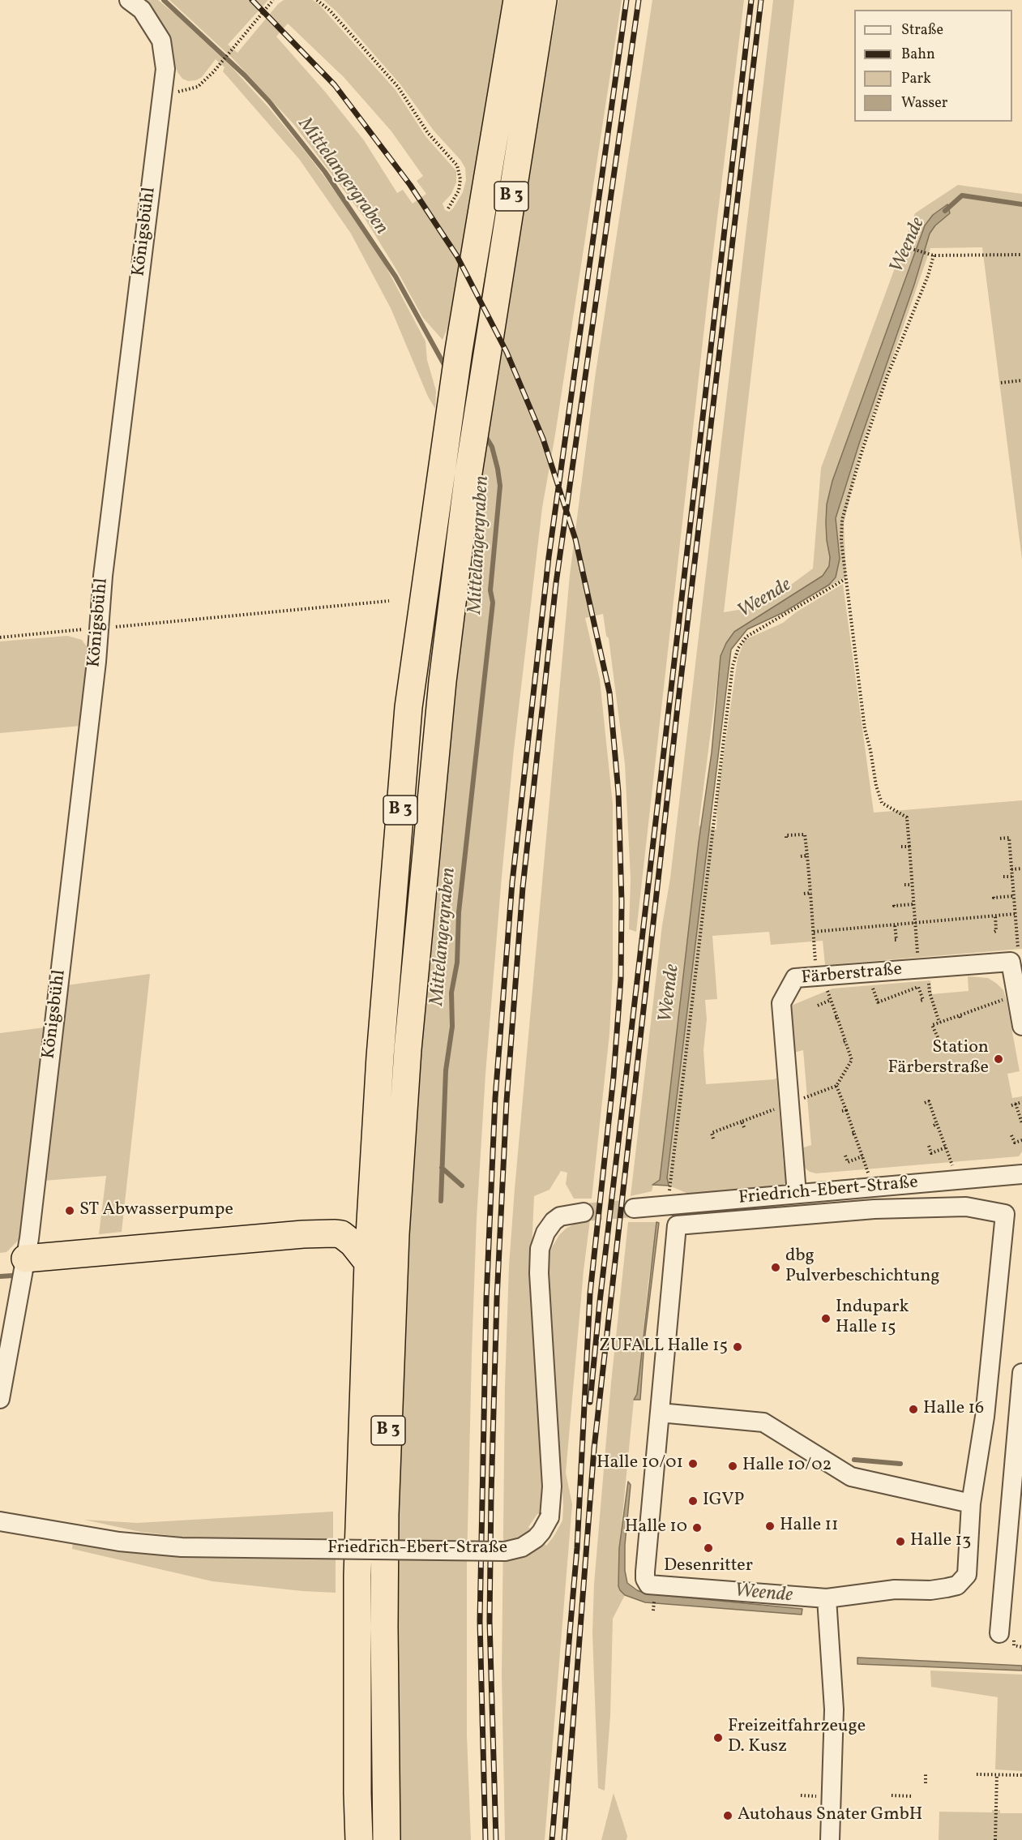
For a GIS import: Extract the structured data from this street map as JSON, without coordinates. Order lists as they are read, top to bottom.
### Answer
{
  "streets": {
    "highway": ["B 3"],
    "street": ["Königsbühl", "Färberstraße", "Friedrich-Ebert-Straße"]
  },
  "crossings": [
    ["Färberstraße", "Friedrich-Ebert-Straße"]
  ],
  "water": ["Mittelangergraben", "Weende"],
  "places": [
    "Station Färberstraße",
    "ST Abwasserpumpe",
    "dbg Pulverbeschichtung",
    "Indupark Halle 15",
    "ZUFALL Halle 15",
    "Halle 16",
    "Halle 10/01",
    "Halle 10/02",
    "IGVP",
    "Halle 11",
    "Halle 10",
    "Halle 13",
    "Desenritter",
    "Freizeitfahrzeuge D. Kusz",
    "Autohaus Snater GmbH"
  ],
  "legend": [
    "Straße",
    "Bahn",
    "Park",
    "Wasser"
  ]
}
